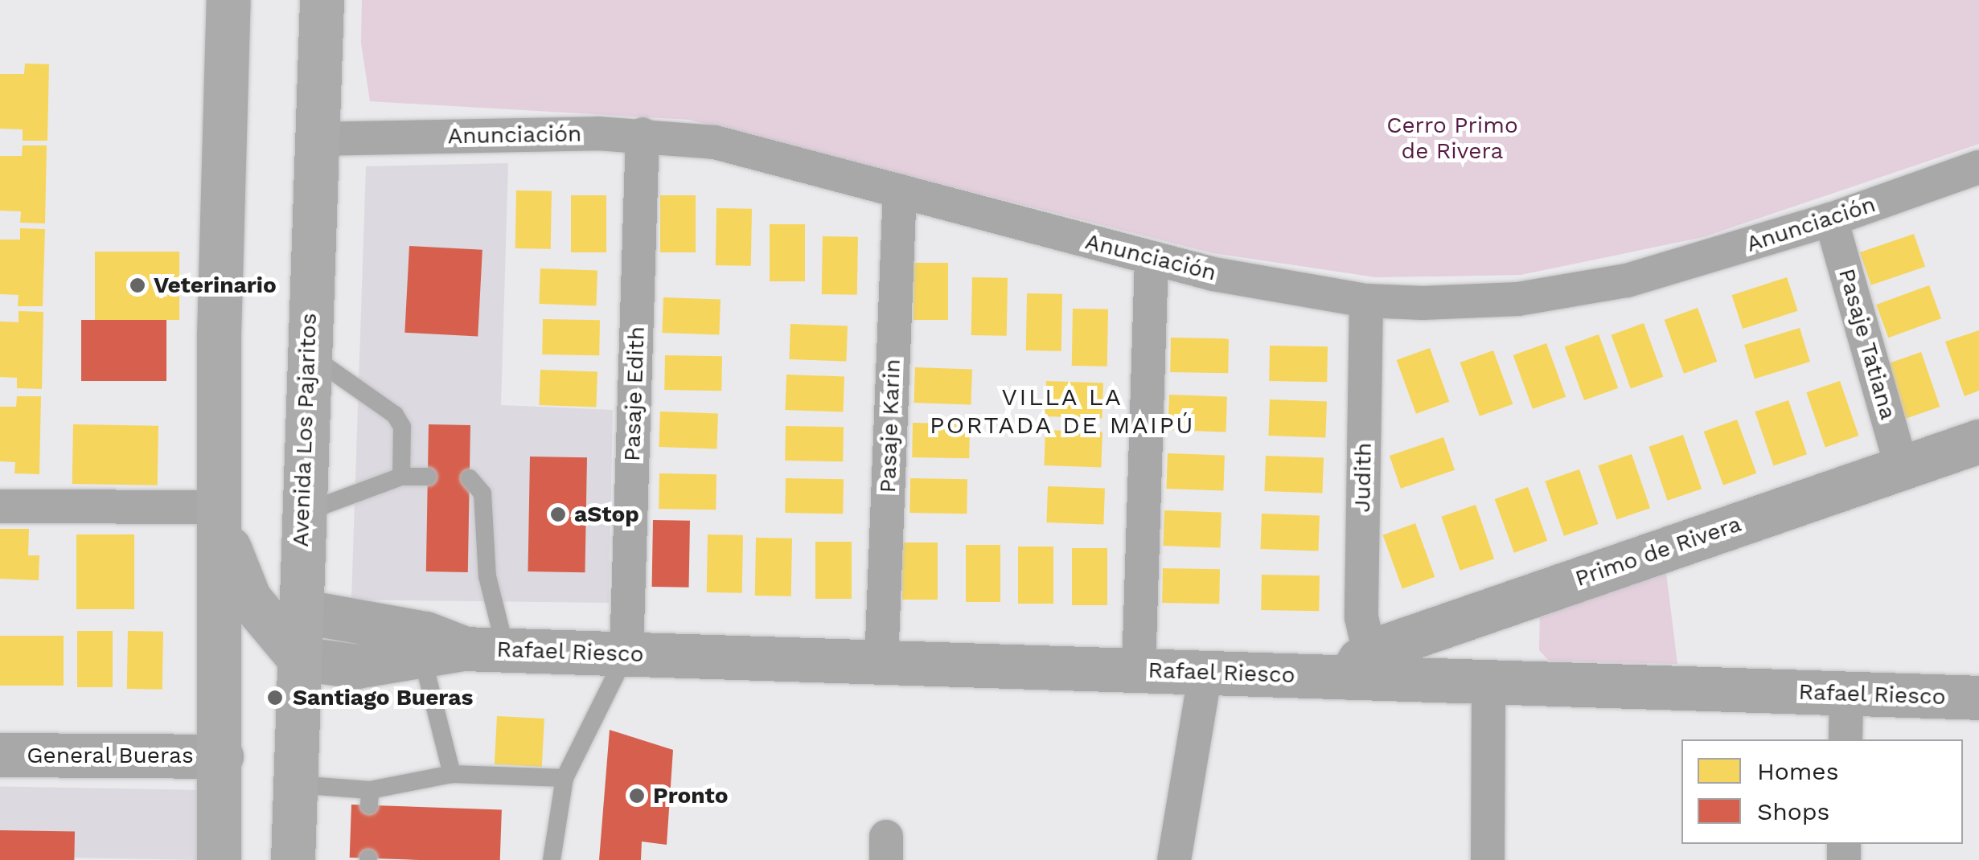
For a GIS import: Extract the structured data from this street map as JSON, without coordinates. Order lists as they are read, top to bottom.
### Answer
{
  "streets": {
    "main road": ["Avenida Los Pajaritos", "Rafael Riesco", "General Bueras"],
    "street": [
      "Anunciación",
      "Pasaje Tatiana",
      "Pasaje Edith",
      "Pasaje Karin",
      "Judith",
      "Primo de Rivera"
    ]
  },
  "crossings": [
    ["Anunciación", "Pasaje Tatiana"],
    ["Anunciación", "Pasaje Edith"],
    ["Anunciación", "Pasaje Karin"],
    ["Anunciación", "Avenida Los Pajaritos"],
    ["Anunciación", "Judith"],
    ["Pasaje Tatiana", "Primo de Rivera"],
    ["Pasaje Edith", "Rafael Riesco"],
    ["Pasaje Karin", "Rafael Riesco"],
    ["Avenida Los Pajaritos", "Rafael Riesco"],
    ["Judith", "Primo de Rivera"],
    ["Judith", "Rafael Riesco"],
    ["Primo de Rivera", "Rafael Riesco"]
  ],
  "districts": ["VILLA LA PORTADA DE MAIPÚ"],
  "parks": ["Cerro Primo de Rivera"],
  "places": [
    "Veterinario",
    "aStop",
    "Santiago Bueras",
    "Pronto"
  ],
  "legend": ["Homes", "Shops"]
}
